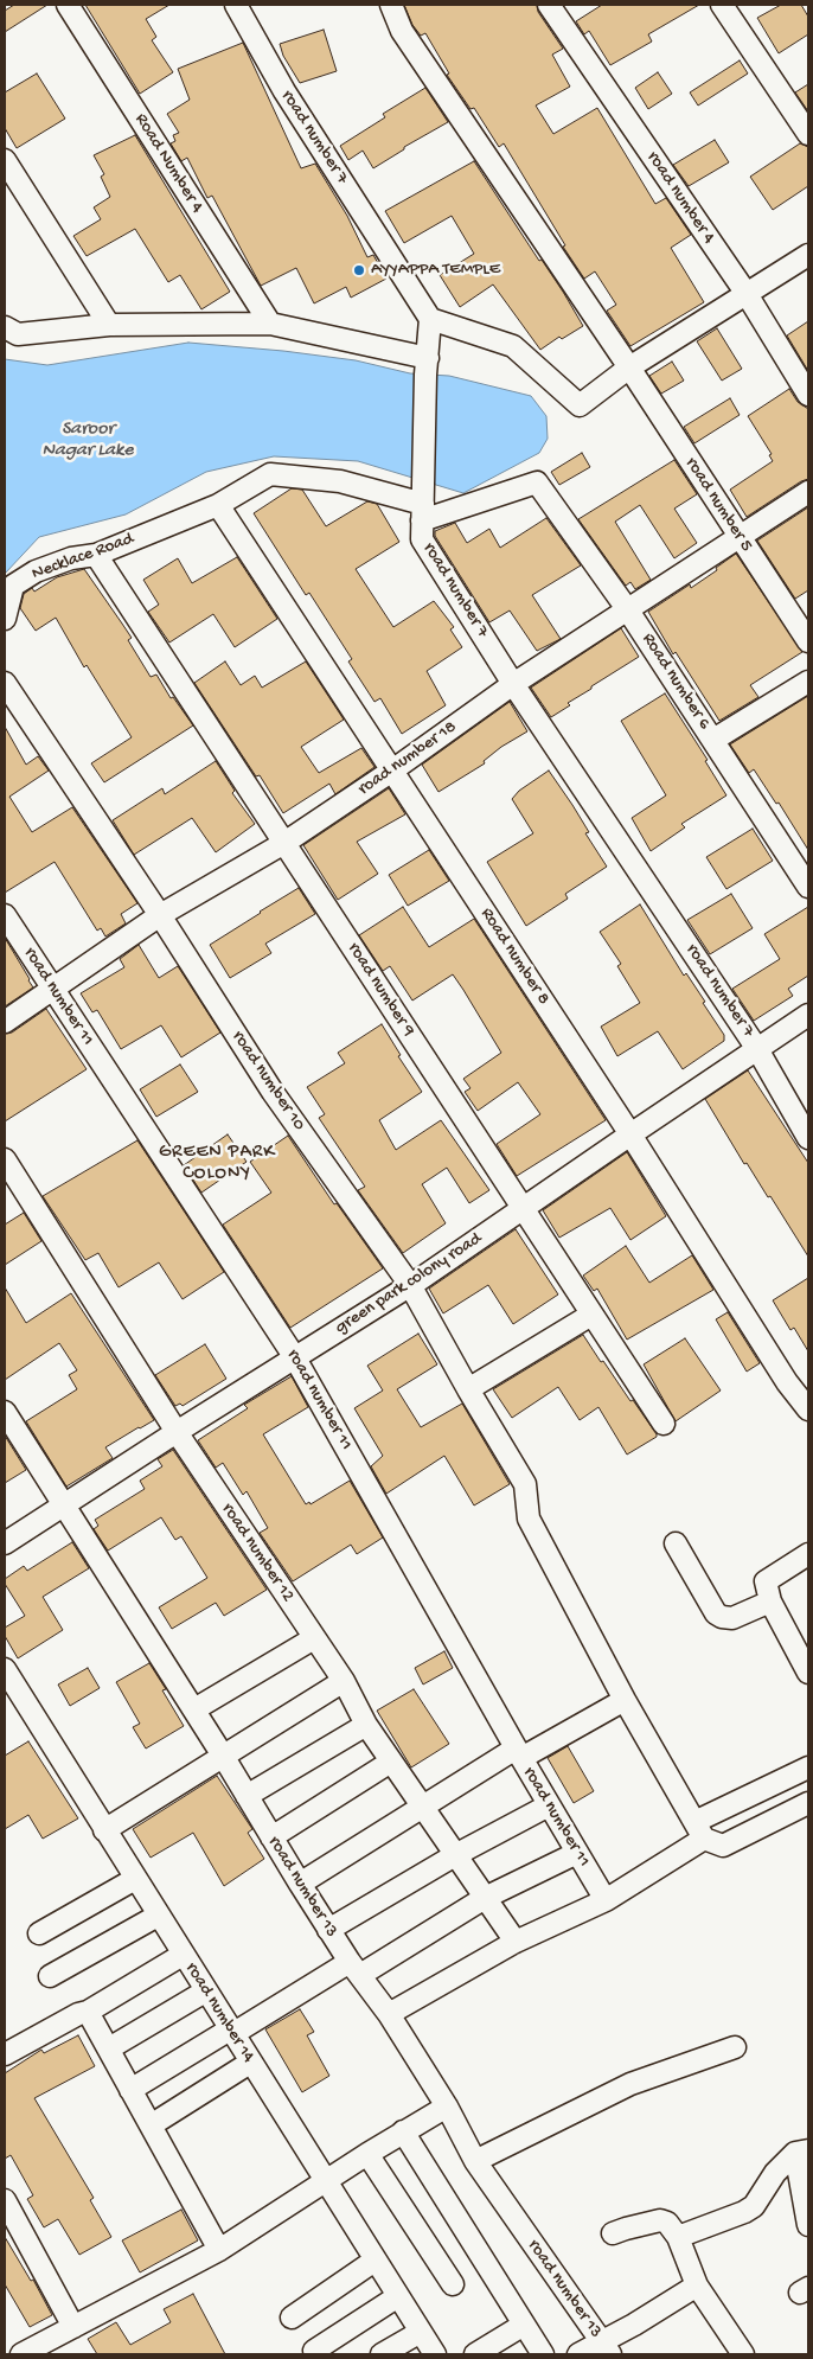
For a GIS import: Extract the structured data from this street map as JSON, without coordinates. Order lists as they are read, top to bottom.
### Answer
{
  "streets": {
    "street": [
      "road number 7",
      "Road Number 4",
      "road number 4",
      "road number 5",
      "Necklace Road",
      "Road number 6",
      "road number 18",
      "Road number 8",
      "road number 9",
      "road number 11",
      "road number 10",
      "green park colony road",
      "road number 12",
      "road number 13",
      "road number 14"
    ]
  },
  "crossings": [
    ["road number 7", "Necklace Road"],
    ["road number 7", "Road number 6"],
    ["road number 7", "road number 18"],
    ["road number 7", "green park colony road"],
    ["road number 5", "road number 18"],
    ["Necklace Road", "Road number 6"],
    ["Necklace Road", "Road number 8"],
    ["Necklace Road", "road number 9"],
    ["Road number 6", "road number 18"],
    ["road number 18", "Road number 8"],
    ["road number 18", "road number 9"],
    ["road number 18", "road number 11"],
    ["road number 18", "road number 10"],
    ["Road number 8", "green park colony road"],
    ["road number 9", "green park colony road"],
    ["road number 11", "green park colony road"],
    ["road number 10", "green park colony road"],
    ["green park colony road", "road number 12"],
    ["green park colony road", "road number 13"]
  ],
  "districts": ["GREEN PARK COLONY"],
  "water": ["Saroor Nagar Lake"],
  "places": ["AYYAPPA TEMPLE"]
}
